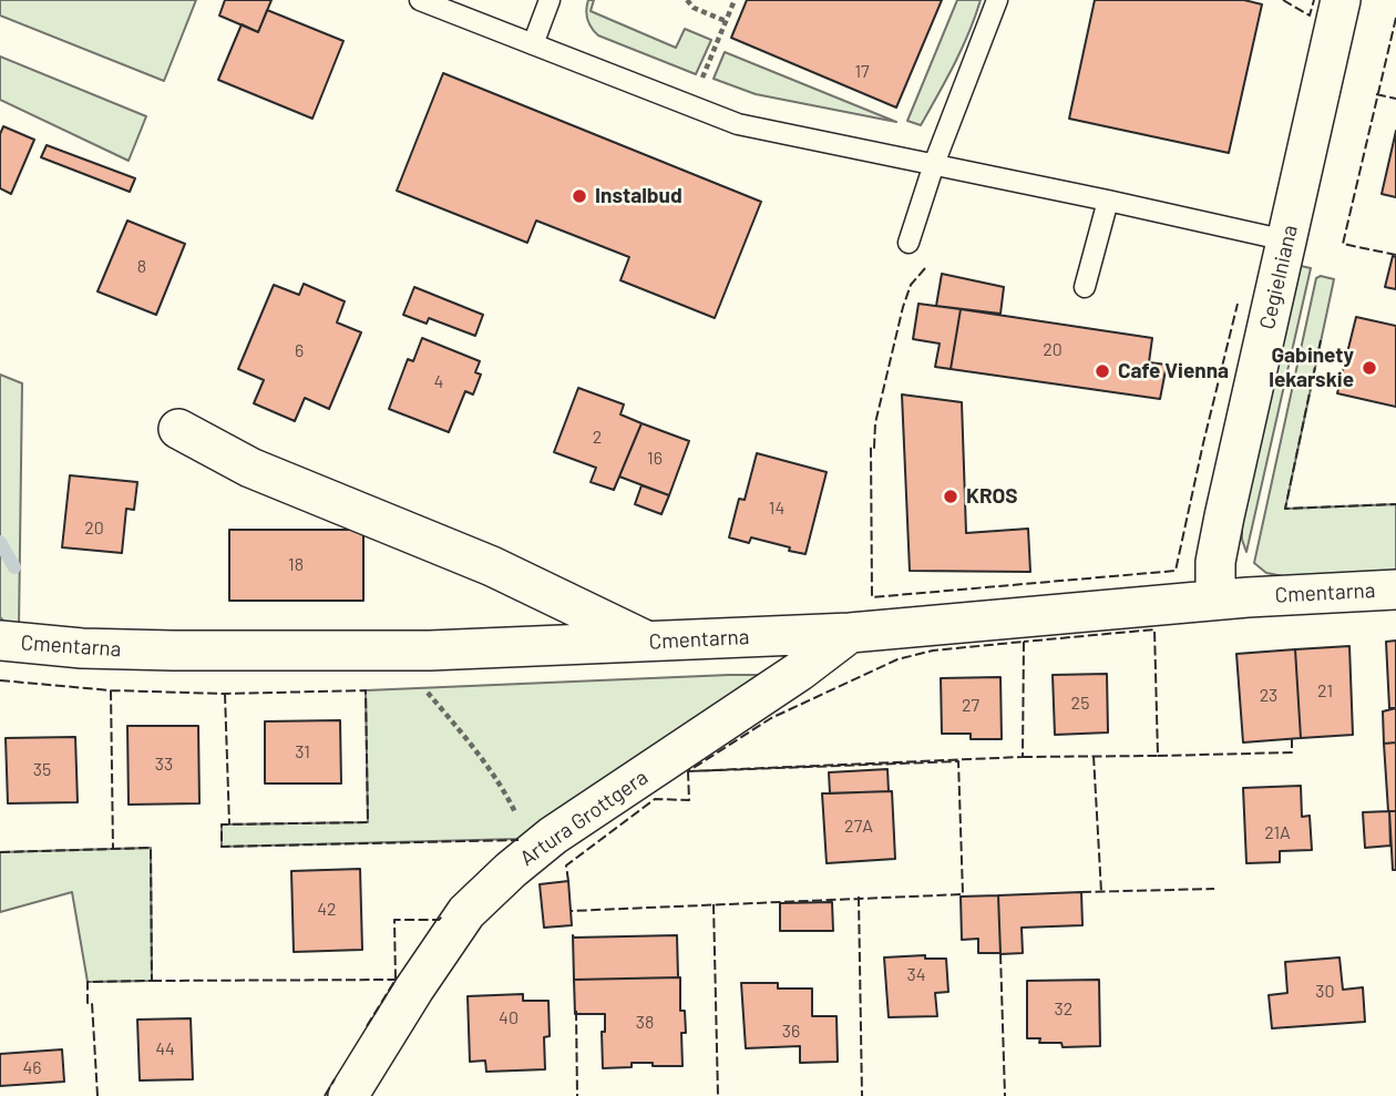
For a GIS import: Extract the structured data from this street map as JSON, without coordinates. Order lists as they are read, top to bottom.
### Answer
{
  "streets": {
    "street": ["Cegielniana", "Cmentarna", "Artura Grottgera"]
  },
  "crossings": [
    ["Cegielniana", "Cmentarna"],
    ["Cmentarna", "Artura Grottgera"]
  ],
  "places": [
    "Instalbud",
    "Gabinety lekarskie",
    "Cafe Vienna",
    "KROS"
  ],
  "house_numbers": [
    "17",
    "8",
    "20",
    "6",
    "4",
    "2",
    "16",
    "14",
    "20",
    "18",
    "21",
    "23",
    "25",
    "27",
    "31",
    "33",
    "35",
    "27A",
    "21A",
    "42",
    "34",
    "30",
    "32",
    "40",
    "38",
    "36",
    "44",
    "46"
  ]
}
